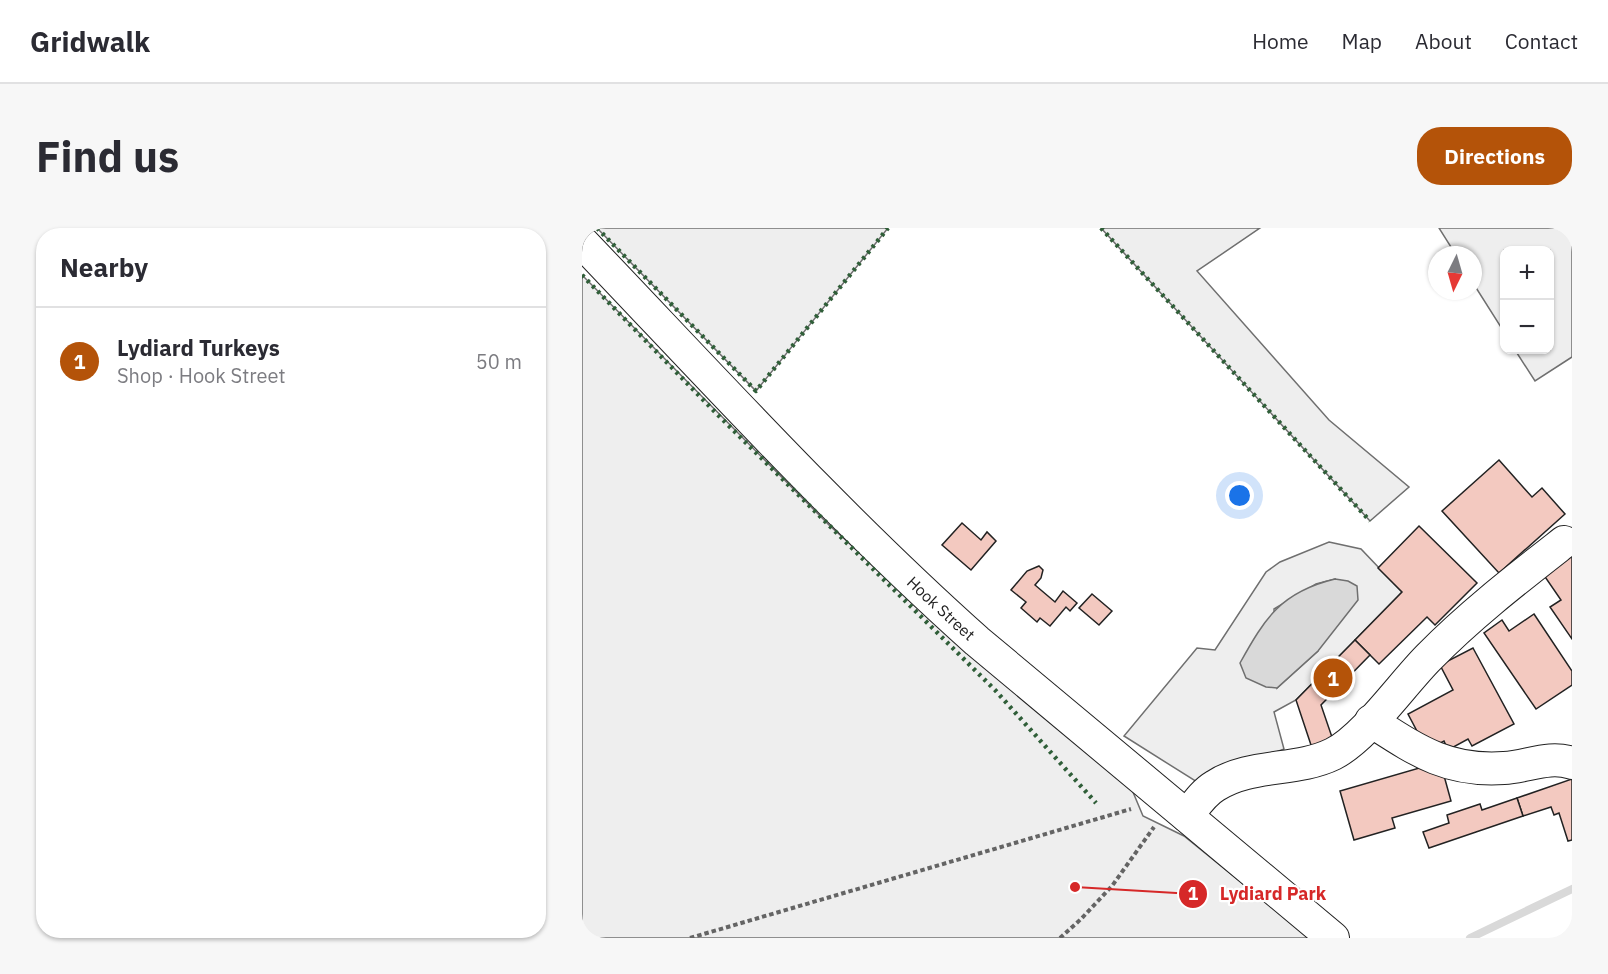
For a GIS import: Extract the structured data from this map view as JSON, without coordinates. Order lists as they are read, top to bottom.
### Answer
{
  "streets": {
    "street": ["Hook Street"]
  },
  "places": ["Lydiard Park"],
  "north": "bottom",
  "page": {
    "header": "Gridwalk",
    "nav": [
      "Home",
      "Map",
      "About",
      "Contact"
    ],
    "buttons": "Directions",
    "title": "Find us",
    "heading": "Nearby",
    "map_buttons": ["+", "−"],
    "list": [
      {
        "mark": "1",
        "name": "Lydiard Turkeys",
        "note": "Shop · Hook Street",
        "value": "50 m"
      }
    ],
    "pins": "1"
  }
}
